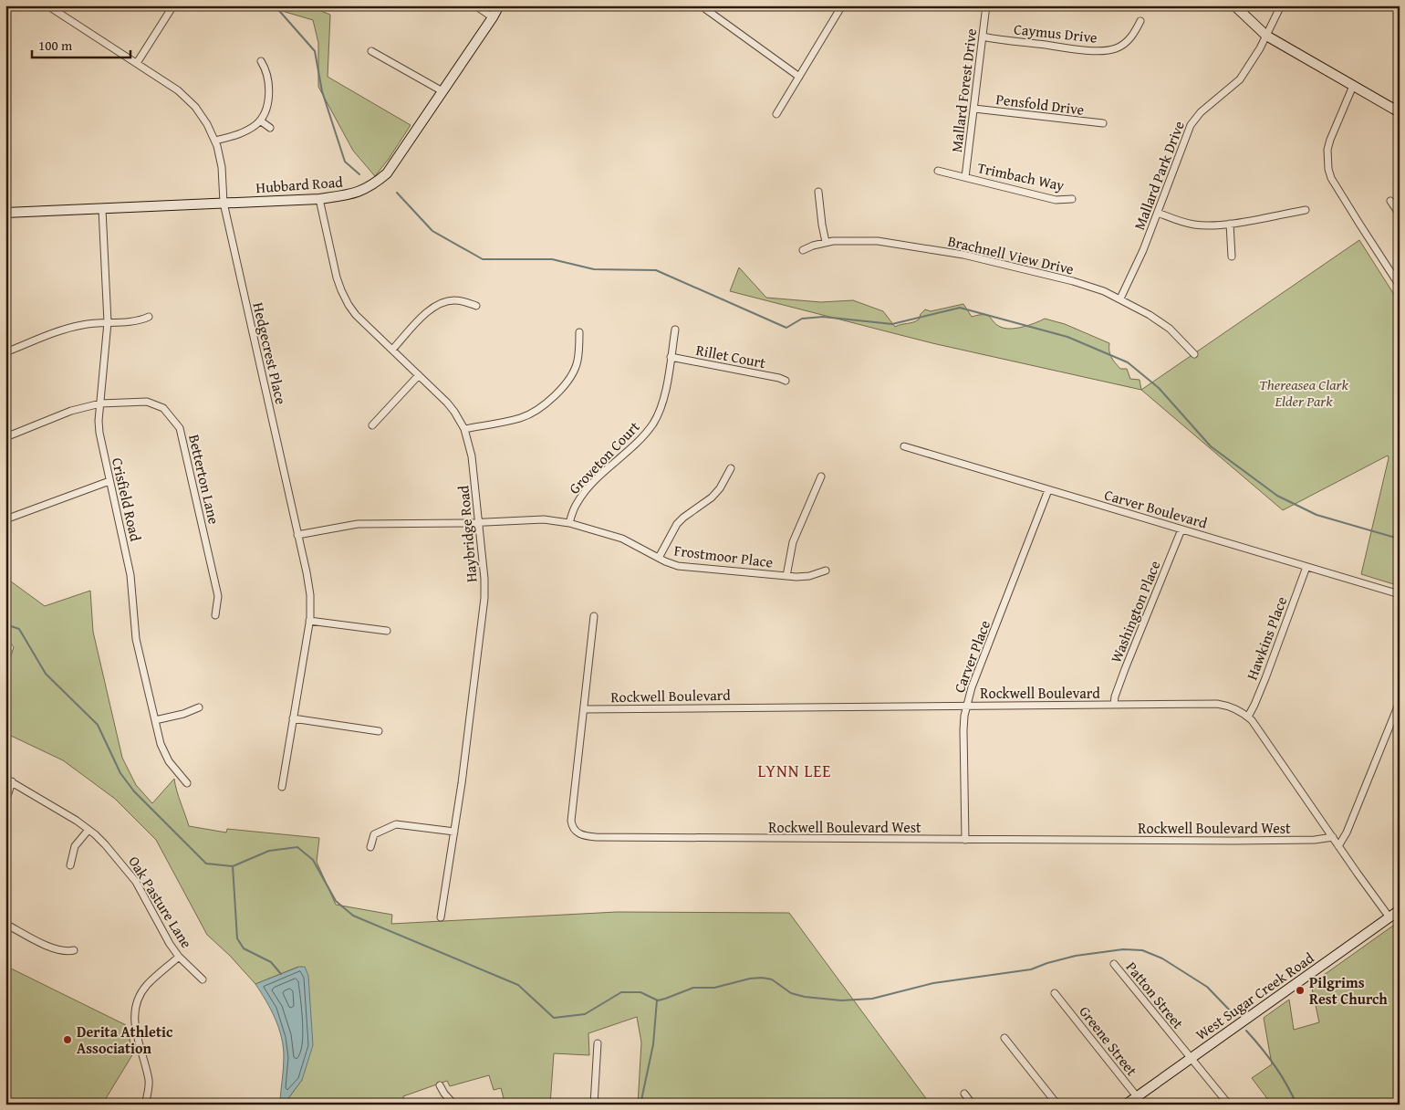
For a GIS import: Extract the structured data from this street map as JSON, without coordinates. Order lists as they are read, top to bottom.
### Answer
{
  "streets": {
    "main road": ["Hubbard Road", "West Sugar Creek Road"],
    "street": [
      "Caymus Drive",
      "Mallard Forest Drive",
      "Pensfold Drive",
      "Mallard Park Drive",
      "Trimbach Way",
      "Brachnell View Drive",
      "Hedgecrest Place",
      "Rillet Court",
      "Groveton Court",
      "Betterton Lane",
      "Crisfield Road",
      "Carver Boulevard",
      "Haybridge Road",
      "Frostmoor Place",
      "Washington Place",
      "Hawkins Place",
      "Carver Place",
      "Rockwell Boulevard",
      "Rockwell Boulevard West",
      "Oak Pasture Lane",
      "Patton Street",
      "Greene Street"
    ]
  },
  "crossings": [
    ["Caymus Drive", "Mallard Forest Drive"],
    ["Mallard Forest Drive", "Pensfold Drive"],
    ["Mallard Forest Drive", "Trimbach Way"],
    ["Mallard Park Drive", "Brachnell View Drive"],
    ["Hubbard Road", "Hedgecrest Place"],
    ["Hubbard Road", "Crisfield Road"],
    ["Hubbard Road", "Haybridge Road"],
    ["Hedgecrest Place", "Frostmoor Place"],
    ["Rillet Court", "Groveton Court"],
    ["Groveton Court", "Frostmoor Place"],
    ["Betterton Lane", "Crisfield Road"],
    ["Carver Boulevard", "Washington Place"],
    ["Carver Boulevard", "Hawkins Place"],
    ["Carver Boulevard", "Carver Place"],
    ["Haybridge Road", "Frostmoor Place"],
    ["Washington Place", "Rockwell Boulevard"],
    ["Hawkins Place", "Rockwell Boulevard"],
    ["Carver Place", "Rockwell Boulevard"],
    ["Carver Place", "Rockwell Boulevard West"],
    ["Rockwell Boulevard", "Rockwell Boulevard West"],
    ["Rockwell Boulevard", "West Sugar Creek Road"],
    ["Patton Street", "West Sugar Creek Road"],
    ["West Sugar Creek Road", "Greene Street"]
  ],
  "districts": ["LYNN LEE"],
  "parks": ["Thereasea Clark Elder Park"],
  "places": ["Pilgrims Rest Church", "Derita Athletic Association"],
  "scale_bar": "100 m"
}
